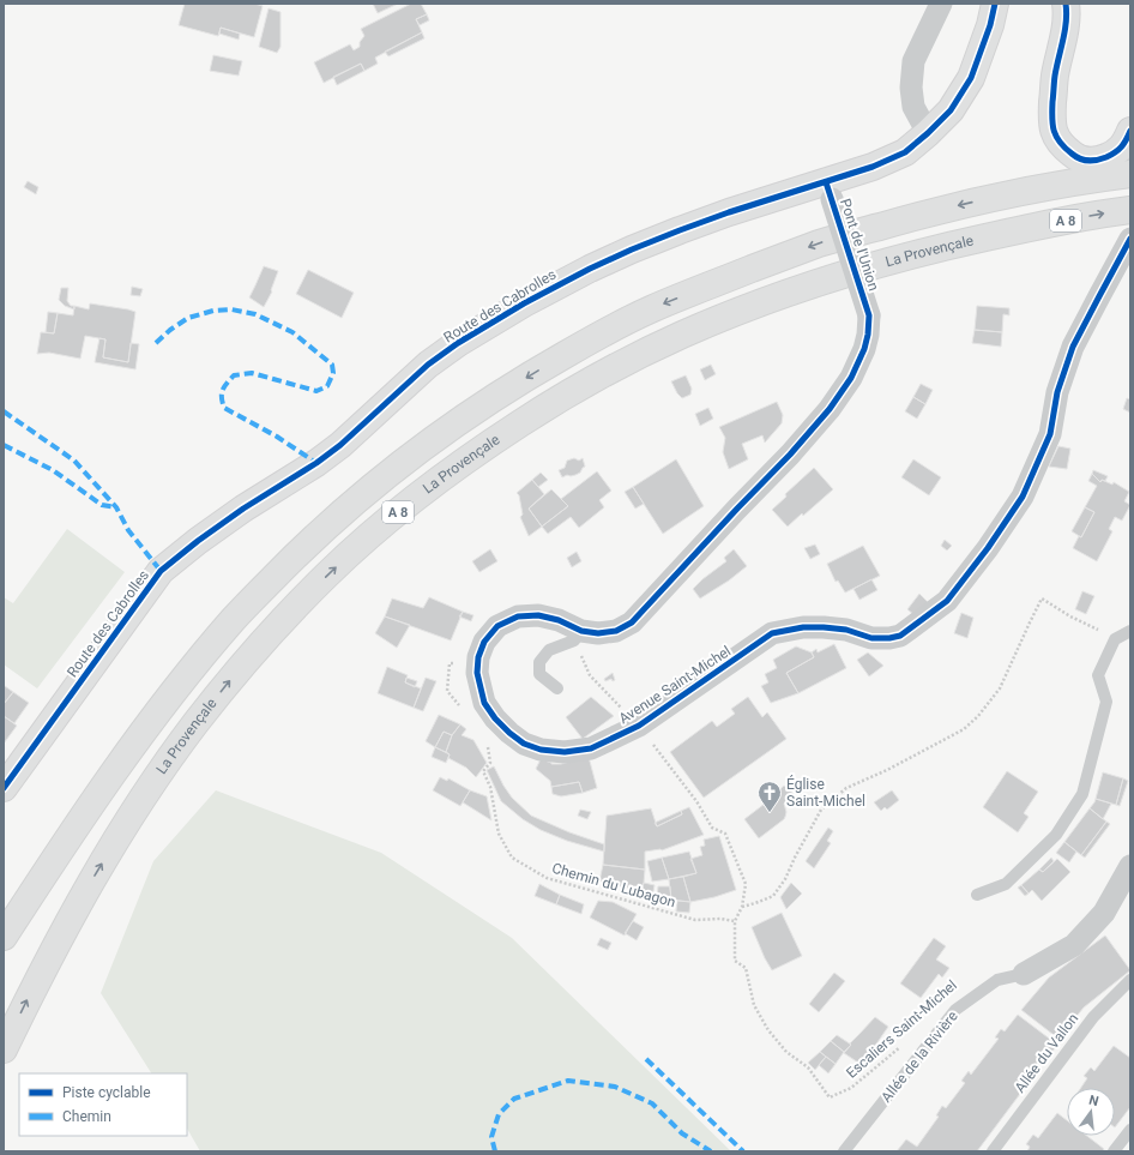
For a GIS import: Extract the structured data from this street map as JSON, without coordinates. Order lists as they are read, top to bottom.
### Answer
{
  "streets": {
    "main road": ["A 8", "La Provençale", "Route des Cabrolles"],
    "street": ["Pont de l'Union", "Avenue Saint-Michel", "Allée de la Rivière"],
    "lane": ["Allée du Vallon"],
    "path": ["Chemin du Lubagon", "Escaliers Saint-Michel"]
  },
  "crossings": [
    ["Pont de l'Union", "Route des Cabrolles"],
    ["Pont de l'Union", "Avenue Saint-Michel"],
    ["Avenue Saint-Michel", "Escaliers Saint-Michel"],
    ["Chemin du Lubagon", "Escaliers Saint-Michel"]
  ],
  "places": {
    "church": ["Église Saint-Michel"]
  },
  "legend": ["Piste cyclable", "Chemin"],
  "north": "top"
}
